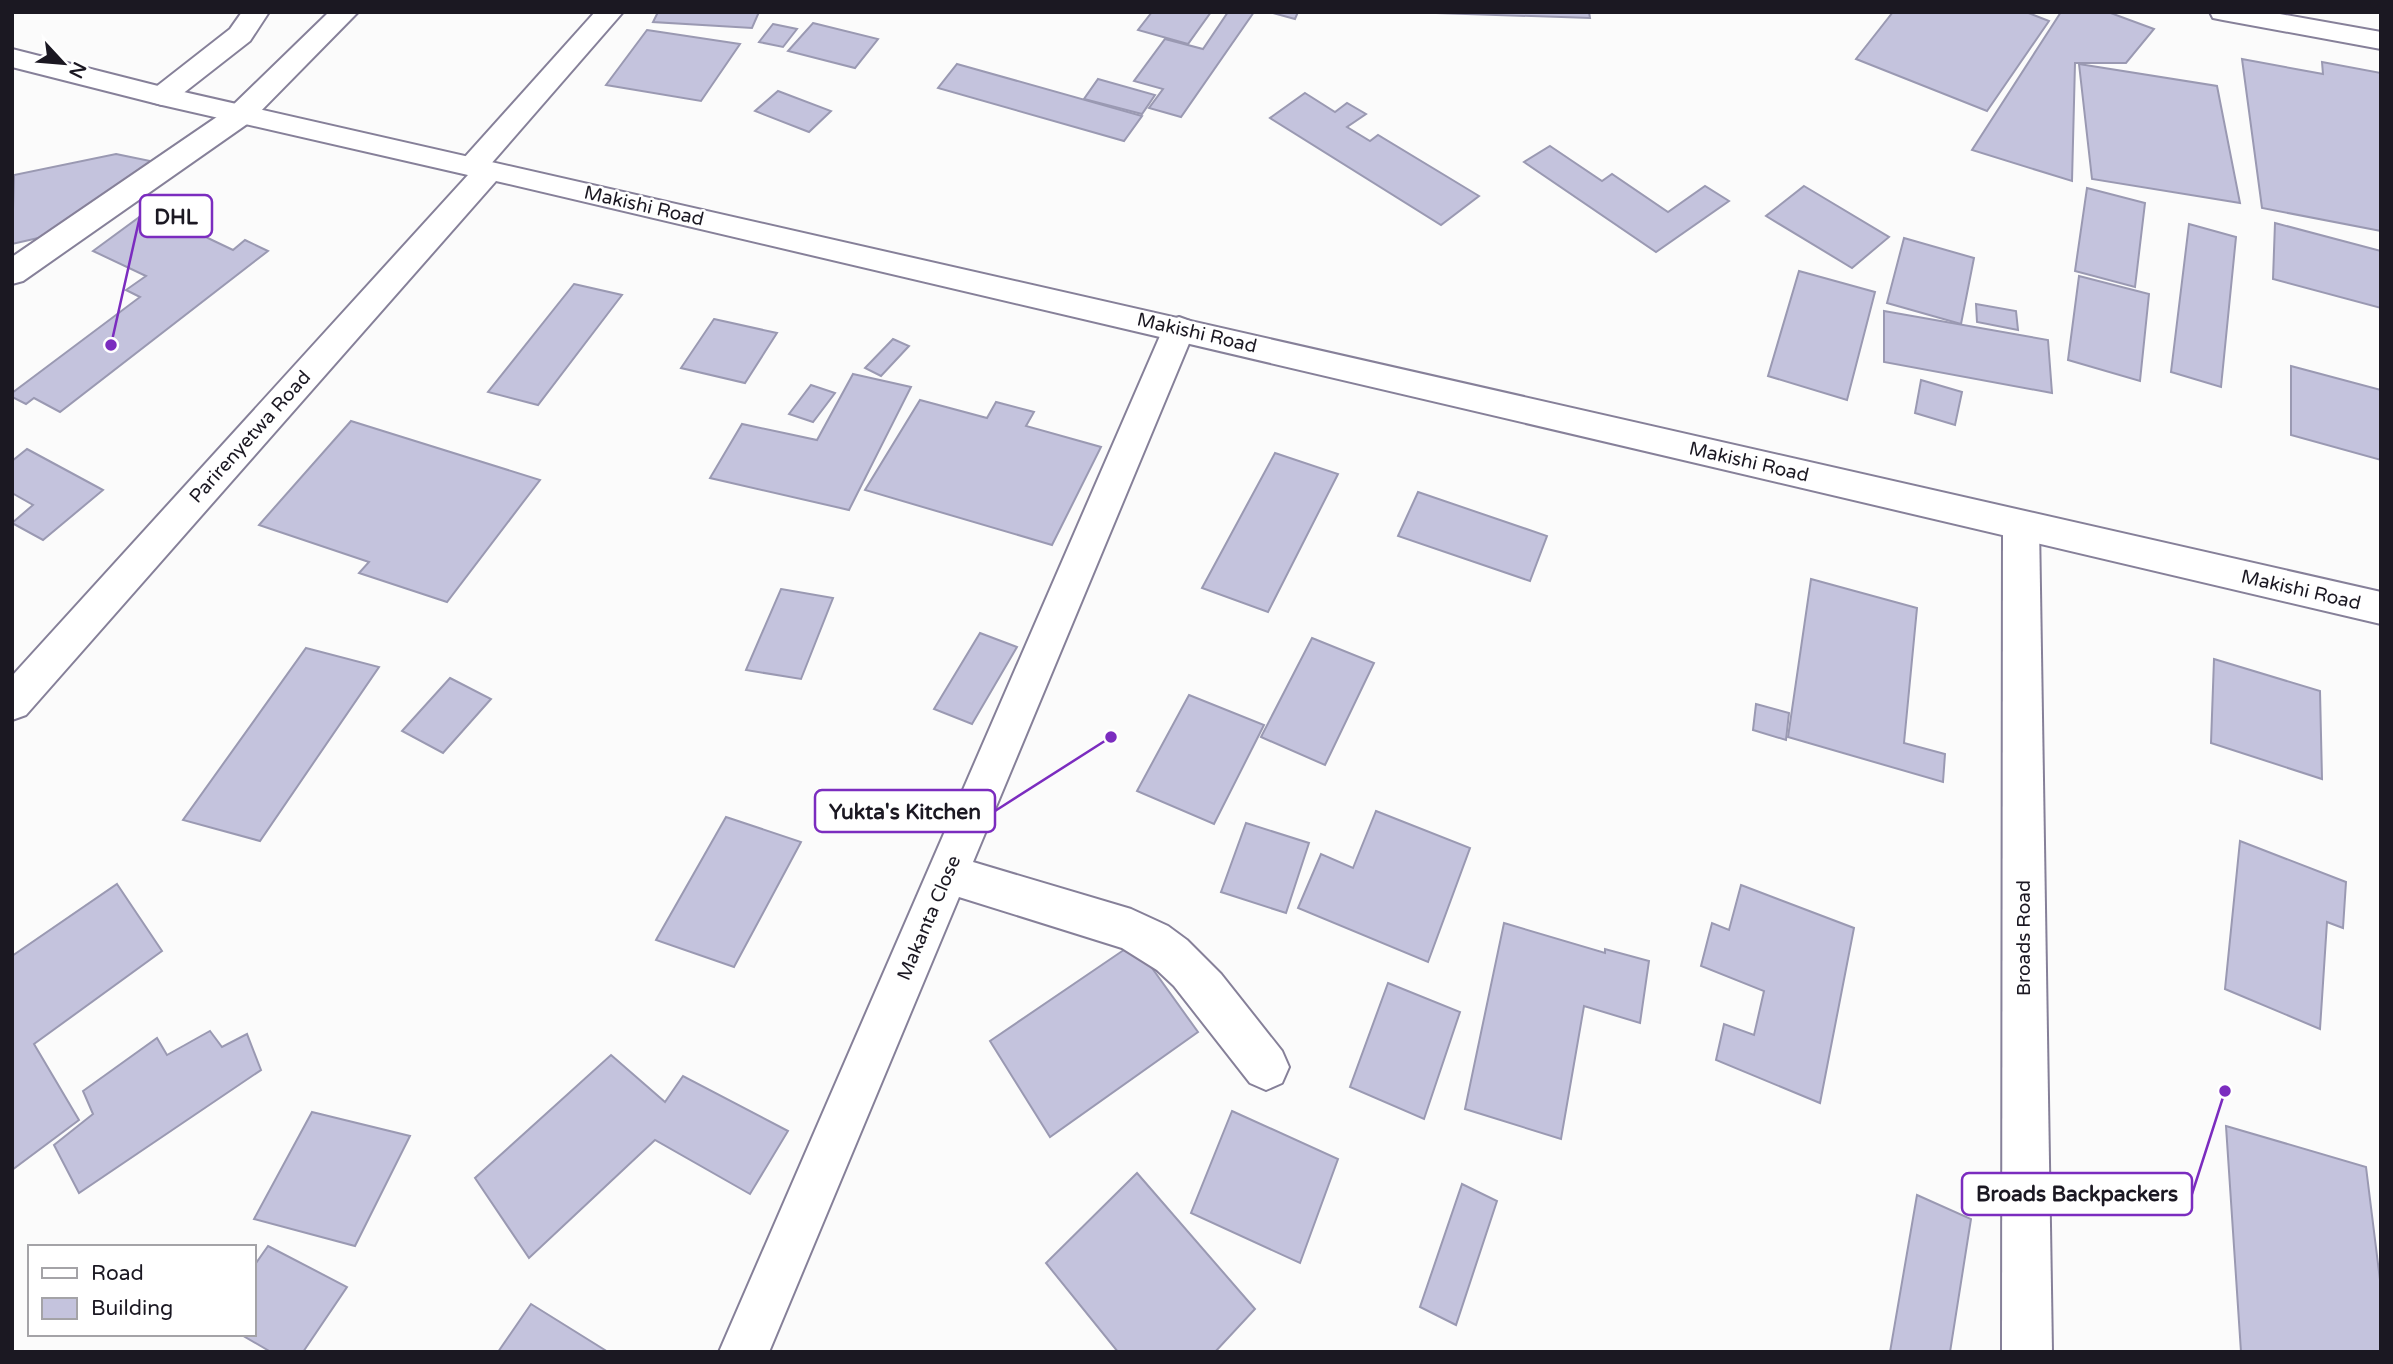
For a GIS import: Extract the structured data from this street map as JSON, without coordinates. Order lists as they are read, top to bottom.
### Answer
{
  "streets": {
    "main road": [
      "Makishi Road",
      "Parirenyetwa Road",
      "Makanta Close",
      "Broads Road"
    ]
  },
  "crossings": [
    ["Makishi Road", "Parirenyetwa Road"],
    ["Makishi Road", "Makanta Close"],
    ["Makishi Road", "Broads Road"]
  ],
  "places": ["DHL", "Yukta's Kitchen", "Broads Backpackers"],
  "legend": ["Road", "Building"],
  "north": "bottom right"
}
